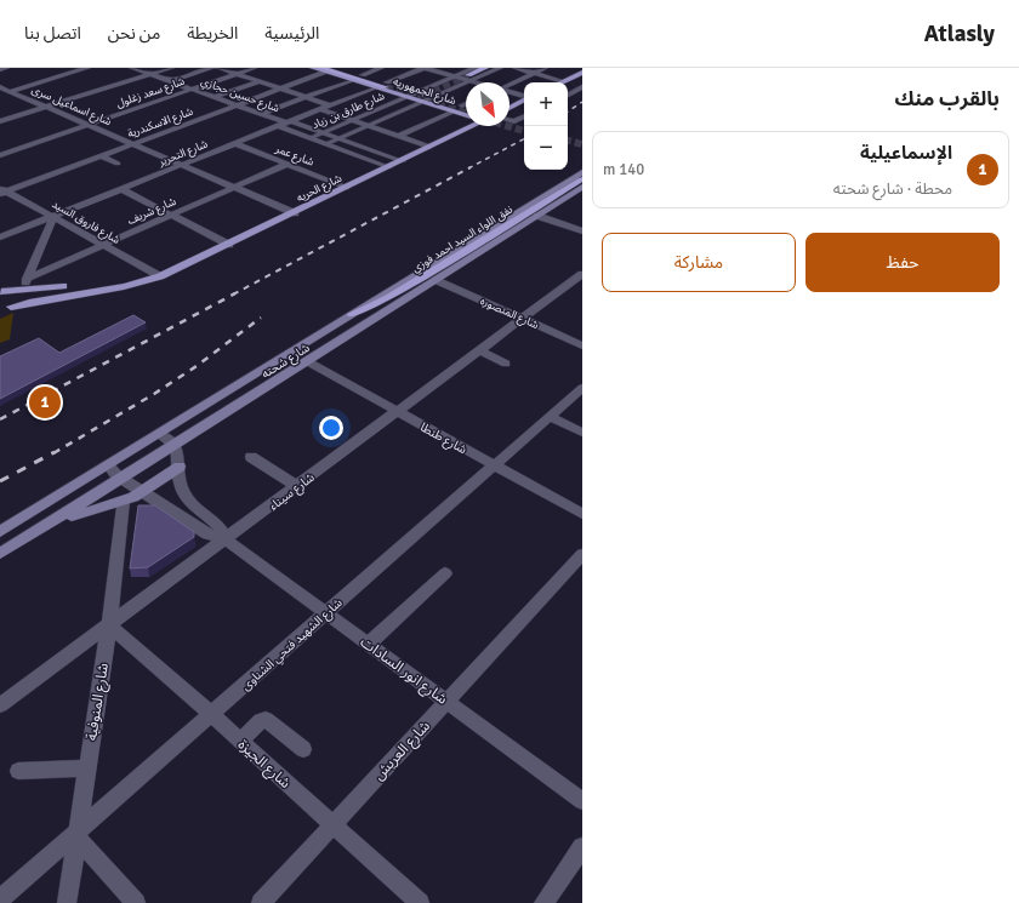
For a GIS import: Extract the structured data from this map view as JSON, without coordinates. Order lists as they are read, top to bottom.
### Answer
{
  "streets": {
    "highway": ["شارع الجمهوريه"],
    "main road": ["شارع الحريه", "شارع شحته"],
    "street": [
      "شارع سعد زغلول",
      "شارع حسين حجازي",
      "شارع اسماعيل سرى",
      "شارع طارق بن زياد",
      "شارع الاسكندرية",
      "شارع التحرير",
      "شارع عمر",
      "شارع شريف",
      "شارع فاروق السيد",
      "شارع المنصوره",
      "شارع طنطا",
      "شارع سيناء",
      "شارع الشهيد فتحي الشناوى",
      "شارع انور السادات",
      "شارع المنوفية",
      "شارع العريش",
      "شارع الجيزة"
    ]
  },
  "crossings": [
    ["شارع الجمهوريه", "شارع طارق بن زياد"],
    ["شارع الجمهوريه", "شارع الاسكندرية"],
    ["شارع الجمهوريه", "شارع التحرير"],
    ["شارع سعد زغلول", "شارع حسين حجازي"],
    ["شارع سعد زغلول", "شارع اسماعيل سرى"],
    ["شارع حسين حجازي", "شارع طارق بن زياد"],
    ["شارع حسين حجازي", "شارع الاسكندرية"],
    ["شارع حسين حجازي", "شارع التحرير"],
    ["شارع حسين حجازي", "شارع الحريه"],
    ["شارع اسماعيل سرى", "شارع الاسكندرية"],
    ["شارع اسماعيل سرى", "شارع التحرير"],
    ["شارع اسماعيل سرى", "شارع الحريه"],
    ["شارع اسماعيل سرى", "شارع شريف"],
    ["شارع الاسكندرية", "شارع فاروق السيد"],
    ["شارع التحرير", "شارع عمر"],
    ["شارع التحرير", "شارع فاروق السيد"],
    ["شارع عمر", "شارع الحريه"],
    ["شارع عمر", "شارع شريف"],
    ["شارع الحريه", "شارع فاروق السيد"],
    ["شارع شريف", "شارع فاروق السيد"],
    ["شارع المنصوره", "شارع شحته"],
    ["شارع المنصوره", "شارع سيناء"],
    ["شارع شحته", "شارع طنطا"],
    ["شارع شحته", "شارع انور السادات"],
    ["شارع طنطا", "شارع سيناء"],
    ["شارع طنطا", "شارع الشهيد فتحي الشناوى"],
    ["شارع سيناء", "شارع انور السادات"],
    ["شارع سيناء", "شارع المنوفية"],
    ["شارع سيناء", "شارع الجيزة"],
    ["شارع الشهيد فتحي الشناوى", "شارع انور السادات"],
    ["شارع الشهيد فتحي الشناوى", "شارع المنوفية"],
    ["شارع الشهيد فتحي الشناوى", "شارع الجيزة"],
    ["شارع انور السادات", "شارع العريش"],
    ["شارع المنوفية", "شارع الجيزة"],
    ["شارع العريش", "شارع الجيزة"]
  ],
  "north": "bottom right",
  "page": {
    "header": "Atlasly",
    "nav": [
      "الرئيسية",
      "الخريطة",
      "من نحن",
      "اتصل بنا"
    ],
    "heading": "بالقرب منك",
    "map_buttons": ["+", "−"],
    "list": [
      {
        "mark": "1",
        "name": "الإسماعيلية",
        "note": "محطة · شارع شحته",
        "value": "140 m"
      }
    ],
    "buttons": ["حفظ", "مشاركة"],
    "pins": "1"
  }
}
